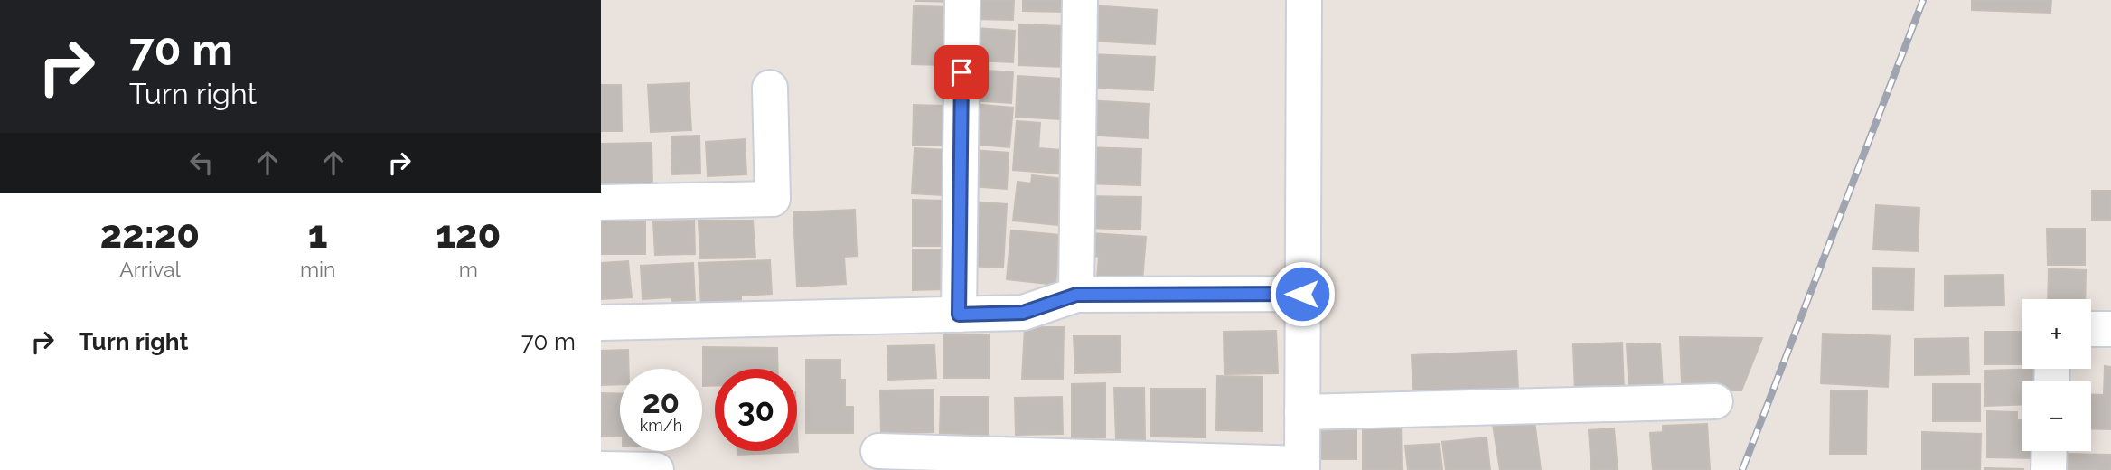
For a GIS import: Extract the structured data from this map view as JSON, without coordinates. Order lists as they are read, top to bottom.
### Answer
{
  "page": {
    "turn": ["70 m", "Turn right"],
    "eta": [
      "22:20",
      "Arrival",
      "1",
      "min",
      "120",
      "m"
    ],
    "map_buttons": ["+", "−"],
    "list": [
      {
        "name": "Turn right",
        "value": "70 m"
      }
    ],
    "speed": "20 km/h",
    "limit": "30"
  }
}
